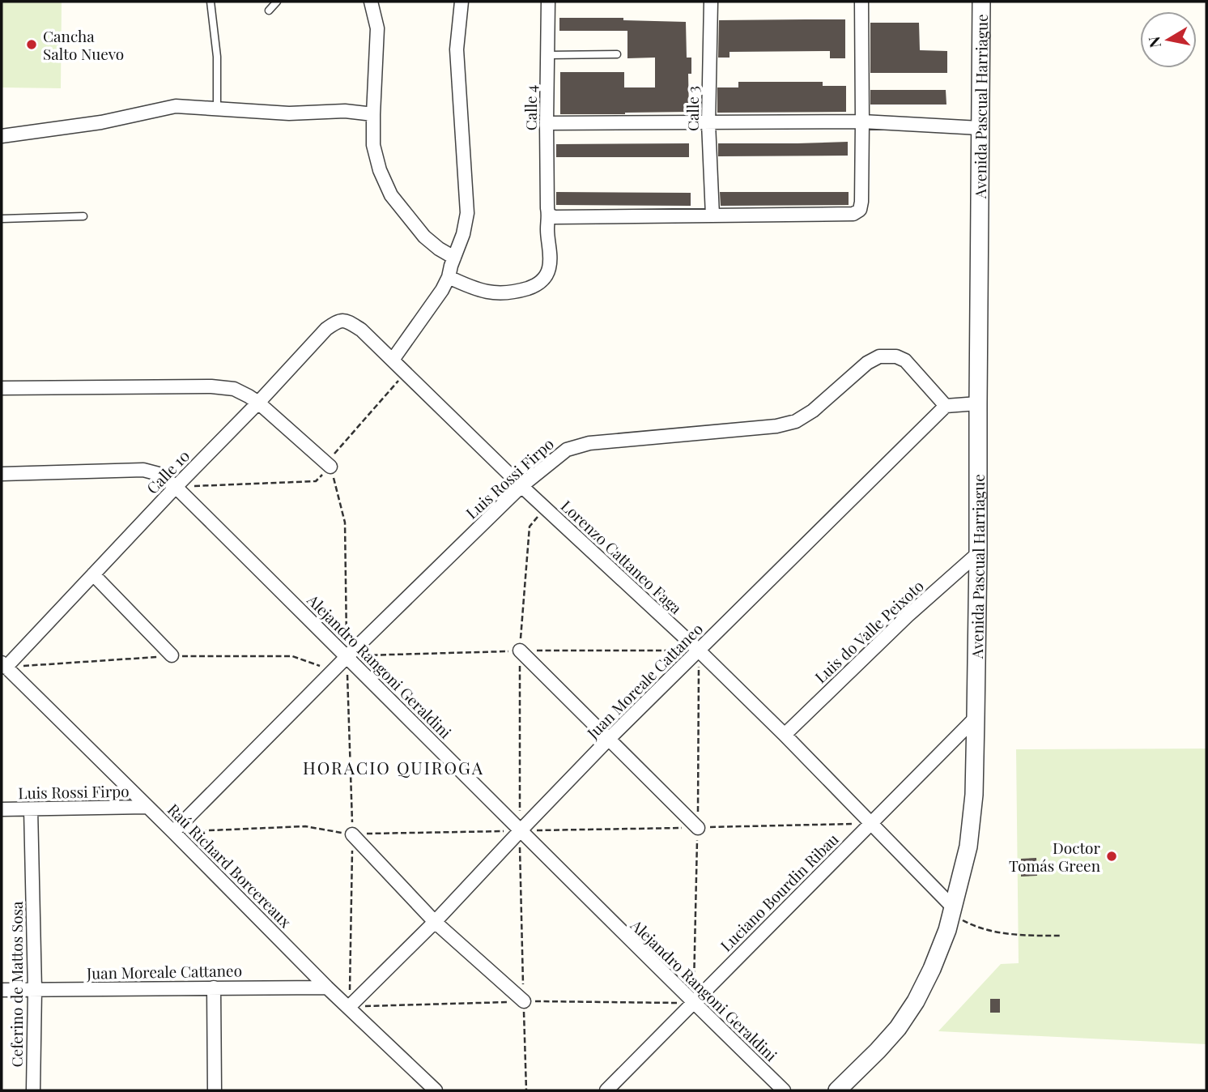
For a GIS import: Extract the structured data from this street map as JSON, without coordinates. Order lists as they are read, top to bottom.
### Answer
{
  "streets": {
    "street": [
      "Avenida Pascual Harriague",
      "Calle 4",
      "Calle 3",
      "Calle 10",
      "Luis Rossi Firpo",
      "Lorenzo Cattaneo Faga",
      "Luis do Valle Peixoto",
      "Alejandro Rangoni Geraldini",
      "Juan Moreale Cattaneo",
      "Raú Richard Borcereaux",
      "Luciano Bourdin Ribau",
      "Ceferino de Mattos Sosa"
    ]
  },
  "crossings": [
    ["Avenida Pascual Harriague", "Lorenzo Cattaneo Faga"],
    ["Avenida Pascual Harriague", "Luis do Valle Peixoto"],
    ["Avenida Pascual Harriague", "Luciano Bourdin Ribau"],
    ["Calle 10", "Lorenzo Cattaneo Faga"],
    ["Calle 10", "Alejandro Rangoni Geraldini"],
    ["Calle 10", "Raú Richard Borcereaux"],
    ["Luis Rossi Firpo", "Lorenzo Cattaneo Faga"],
    ["Luis Rossi Firpo", "Alejandro Rangoni Geraldini"],
    ["Luis Rossi Firpo", "Juan Moreale Cattaneo"],
    ["Luis Rossi Firpo", "Raú Richard Borcereaux"],
    ["Luis Rossi Firpo", "Ceferino de Mattos Sosa"],
    ["Lorenzo Cattaneo Faga", "Luis do Valle Peixoto"],
    ["Lorenzo Cattaneo Faga", "Juan Moreale Cattaneo"],
    ["Lorenzo Cattaneo Faga", "Luciano Bourdin Ribau"],
    ["Alejandro Rangoni Geraldini", "Juan Moreale Cattaneo"],
    ["Alejandro Rangoni Geraldini", "Luciano Bourdin Ribau"],
    ["Juan Moreale Cattaneo", "Raú Richard Borcereaux"],
    ["Juan Moreale Cattaneo", "Ceferino de Mattos Sosa"]
  ],
  "districts": ["HORACIO QUIROGA"],
  "places": ["Cancha Salto Nuevo", "Doctor Tomás Green"],
  "north": "left"
}
